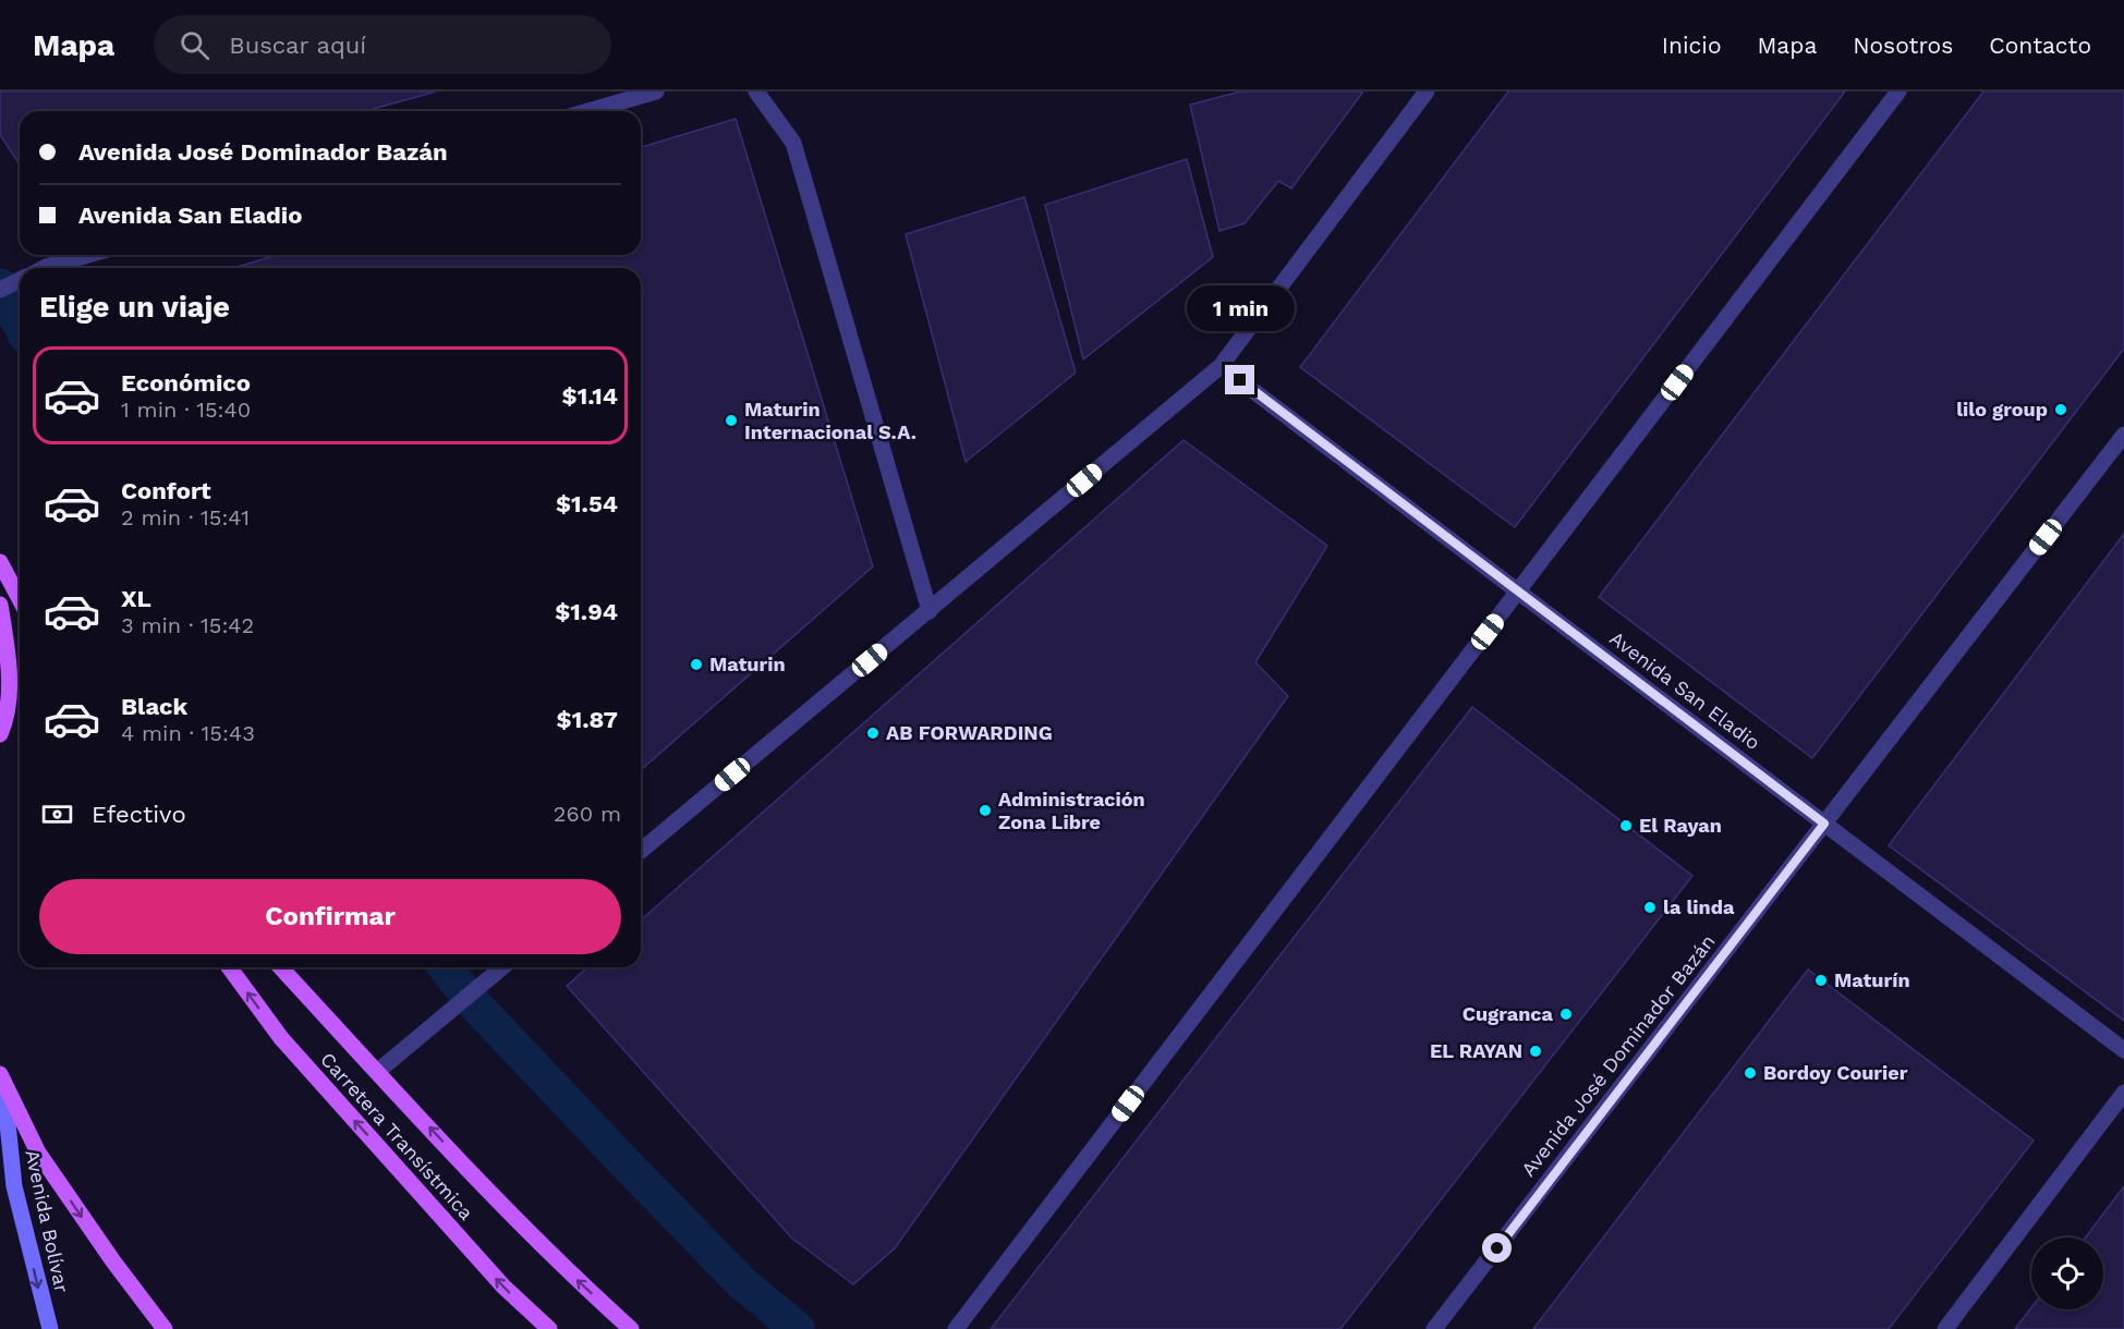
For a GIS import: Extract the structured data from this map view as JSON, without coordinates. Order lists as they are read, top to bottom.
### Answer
{
  "streets": {
    "main road": ["Carretera Transístmica", "Avenida Bolívar"],
    "street": ["Avenida San Eladio", "Avenida José Dominador Bazán"]
  },
  "crossings": [
    ["Avenida San Eladio", "Avenida José Dominador Bazán"]
  ],
  "places": [
    "lilo group",
    "Maturin Internacional S.A.",
    "Maturin",
    "AB FORWARDING",
    "Administración Zona Libre",
    "El Rayan",
    "la linda",
    "Maturín",
    "Cugranca",
    "EL RAYAN",
    "Bordoy Courier"
  ],
  "page": {
    "header": "Mapa",
    "search": "Buscar aquí",
    "nav": [
      "Inicio",
      "Mapa",
      "Nosotros",
      "Contacto"
    ],
    "banner": ["Avenida José Dominador Bazán", "Avenida San Eladio"],
    "heading": "Elige un viaje",
    "bubble": "1 min",
    "list": [
      {
        "name": "Económico",
        "note": "1 min · 15:40",
        "value": "$1.14"
      },
      {
        "name": "Confort",
        "note": "2 min · 15:41",
        "value": "$1.54"
      },
      {
        "name": "XL",
        "note": "3 min · 15:42",
        "value": "$1.94"
      },
      {
        "name": "Black",
        "note": "4 min · 15:43",
        "value": "$1.87"
      }
    ],
    "pay": ["Efectivo", "260 m"],
    "buttons": "Confirmar"
  }
}
